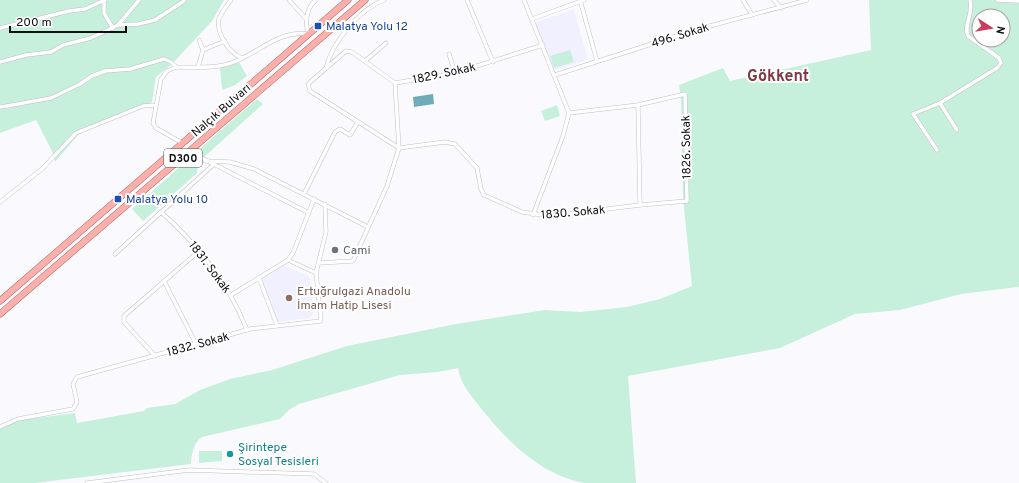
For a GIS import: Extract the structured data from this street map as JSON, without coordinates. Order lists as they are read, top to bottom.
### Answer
{
  "streets": {
    "highway": ["Nalçık Bulvarı", "D300"],
    "street": [
      "496. Sokak",
      "1829. Sokak",
      "1826. Sokak",
      "1830. Sokak",
      "1831. Sokak",
      "1832. Sokak"
    ]
  },
  "crossings": [
    ["1826. Sokak", "1830. Sokak"],
    ["1831. Sokak", "1832. Sokak"]
  ],
  "districts": ["Gökkent"],
  "places": {
    "transit": ["Malatya Yolu 12", "Malatya Yolu 10"],
    "other": ["Cami", "Ertuğrulgazi Anadolu İmam Hatip Lisesi", "Şirintepe Sosyal Tesisleri"]
  },
  "scale_bar": "200 m",
  "north": "right"
}
